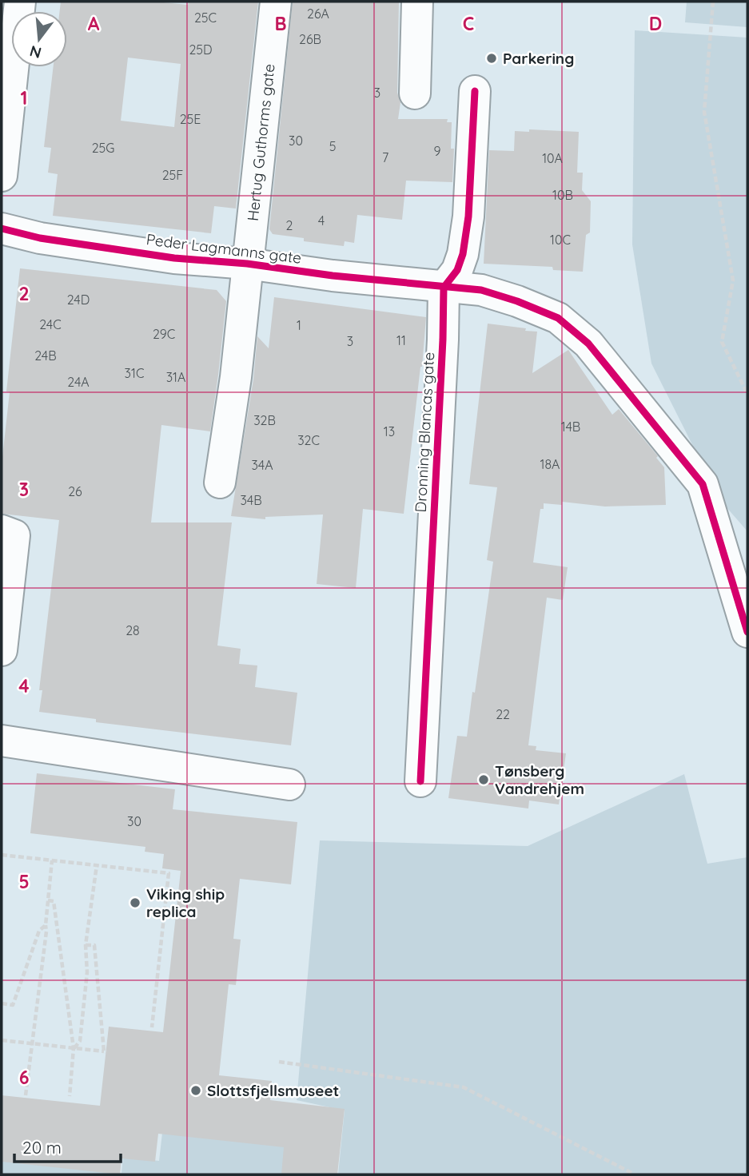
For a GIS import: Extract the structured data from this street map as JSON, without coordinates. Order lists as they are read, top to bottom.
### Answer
{
  "streets": {
    "street": ["Hertug Guthorms gate", "Peder Lagmanns gate", "Dronning Blancas gate"]
  },
  "crossings": [
    ["Hertug Guthorms gate", "Peder Lagmanns gate"],
    ["Peder Lagmanns gate", "Dronning Blancas gate"]
  ],
  "places": [
    "Parkering",
    "Tønsberg Vandrehjem",
    "Viking ship replica",
    "Slottsfjellsmuseet"
  ],
  "house_numbers": [
    "26A",
    "25C",
    "26B",
    "25D",
    "3",
    "25E",
    "30",
    "5",
    "25G",
    "9",
    "7",
    "10A",
    "25F",
    "10B",
    "4",
    "2",
    "10C",
    "24D",
    "24C",
    "1",
    "29C",
    "11",
    "3",
    "24B",
    "31C",
    "31A",
    "24A",
    "32B",
    "14B",
    "13",
    "32C",
    "18A",
    "34A",
    "26",
    "34B",
    "28",
    "22",
    "30"
  ],
  "scale_bar": "20 m",
  "north": "bottom",
  "grid": {
    "columns": [
      "A",
      "B",
      "C",
      "D"
    ],
    "rows": [
      "1",
      "2",
      "3",
      "4",
      "5",
      "6"
    ]
  }
}
